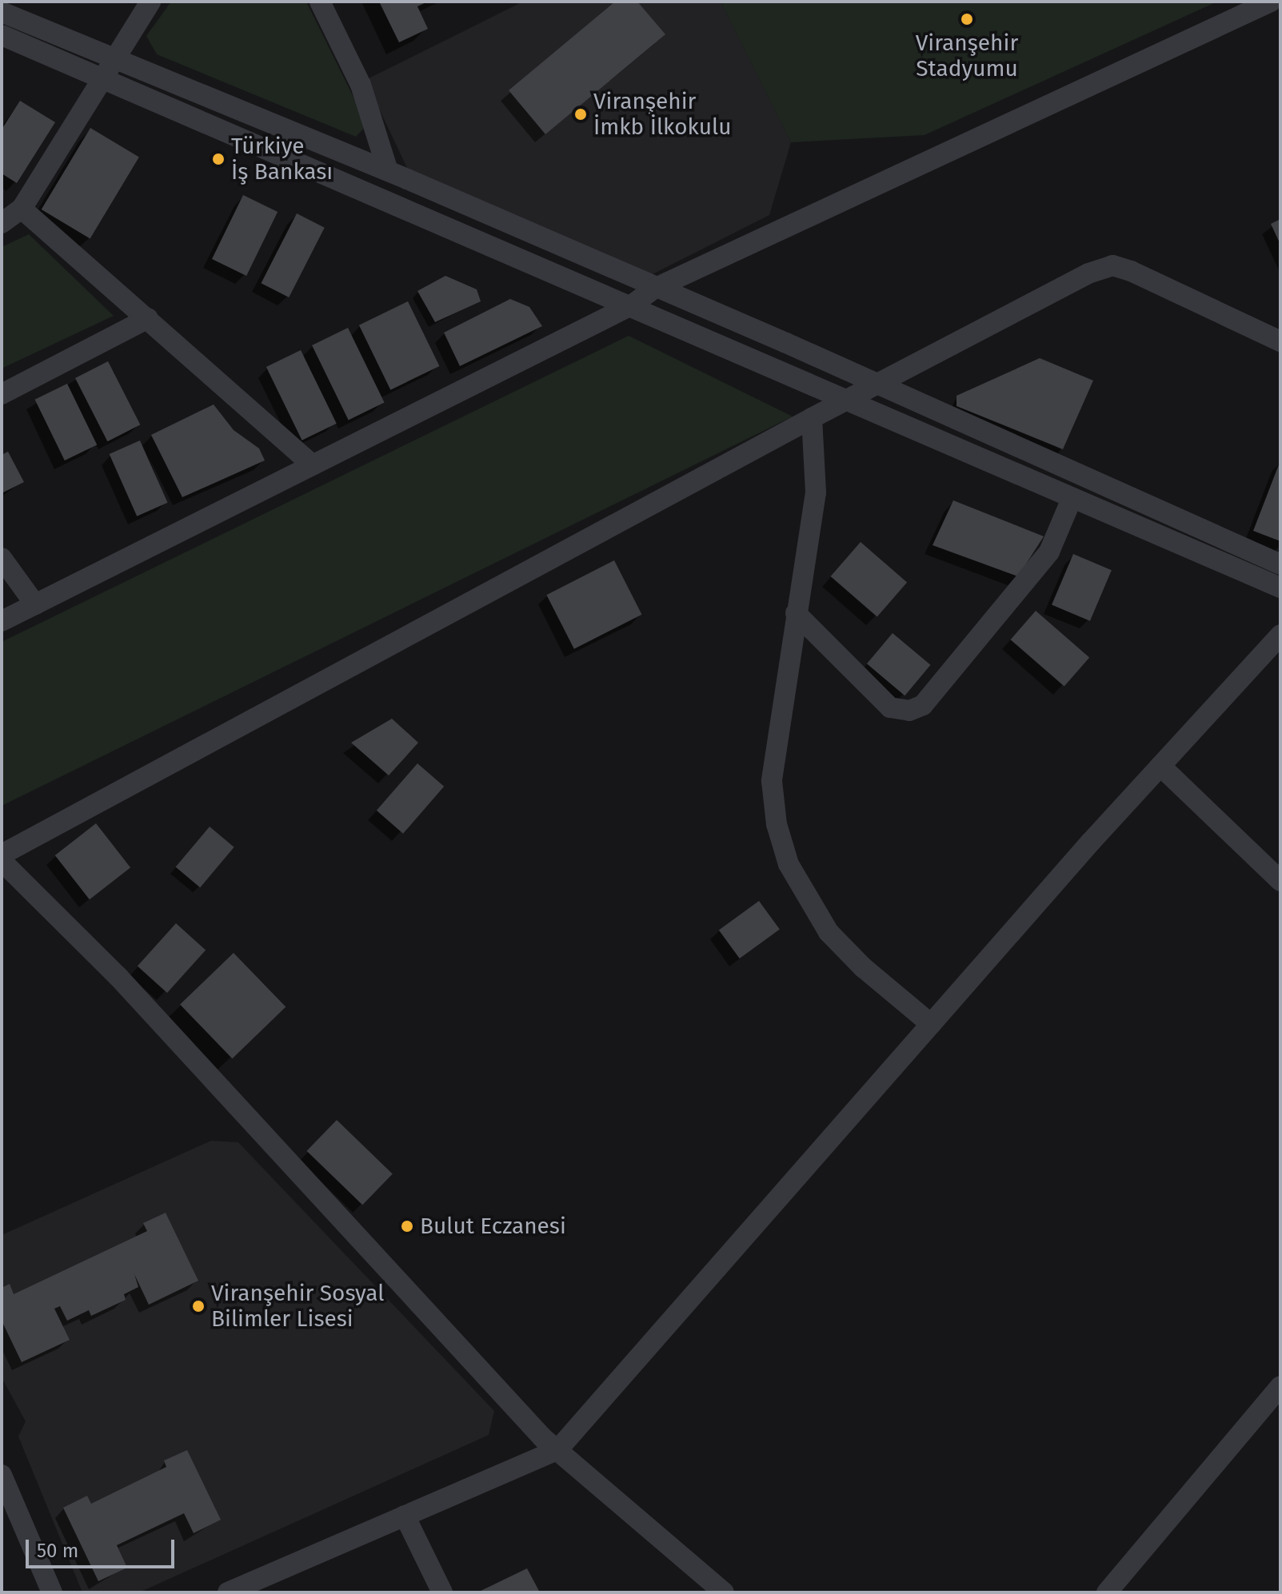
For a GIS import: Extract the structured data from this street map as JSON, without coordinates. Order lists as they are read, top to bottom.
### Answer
{
  "places": [
    "Viranşehir Stadyumu",
    "Viranşehir İmkb İlkokulu",
    "Türkiye İş Bankası",
    "Bulut Eczanesi",
    "Viranşehir Sosyal Bilimler Lisesi"
  ],
  "scale_bar": "50 m"
}
